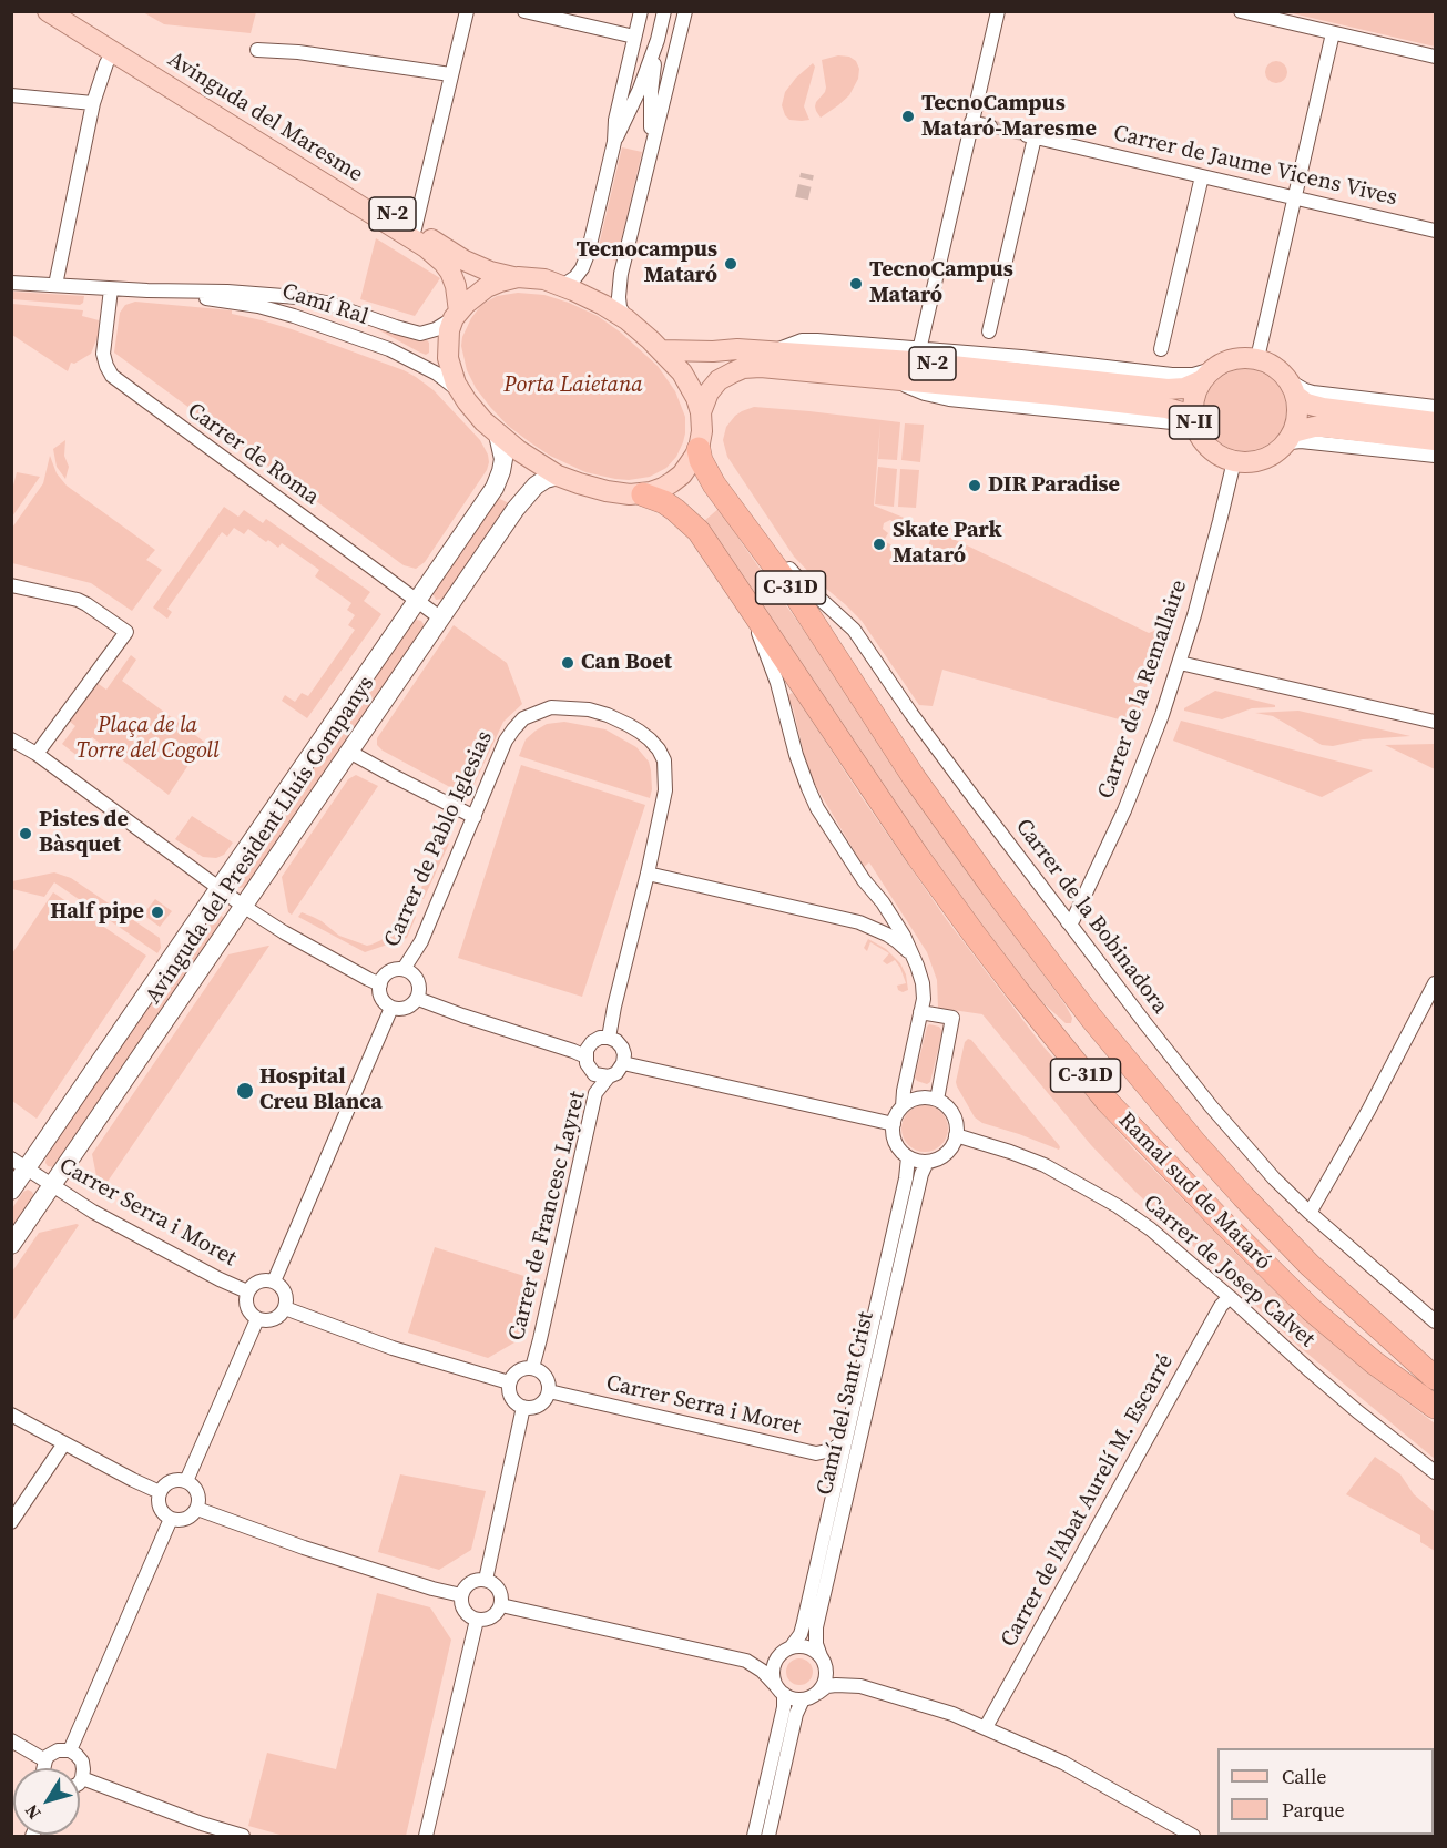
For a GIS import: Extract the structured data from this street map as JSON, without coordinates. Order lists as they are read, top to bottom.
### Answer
{
  "streets": {
    "highway": ["C-31D", "Ramal sud de Mataró"],
    "main road": ["Avinguda del Maresme", "N-2", "N-II"],
    "street": [
      "Carrer de Jaume Vicens Vives",
      "Camí Ral",
      "Carrer de Roma",
      "Carrer de la Remallaire",
      "Carrer de Pablo Iglesias",
      "Avinguda del President Lluís Companys",
      "Carrer de la Bobinadora",
      "Carrer Serra i Moret",
      "Carrer de Francesc Layret",
      "Carrer de Josep Calvet",
      "Camí del Sant Crist",
      "Carrer de l'Abat Aurelí M. Escarré"
    ]
  },
  "crossings": [
    ["Avinguda del Maresme", "N-2"],
    ["Avinguda del Maresme", "Camí Ral"],
    ["Avinguda del Maresme", "C-31D"],
    ["Avinguda del Maresme", "Avinguda del President Lluís Companys"],
    ["N-2", "Camí Ral"],
    ["N-2", "N-II"],
    ["N-2", "C-31D"],
    ["N-2", "Carrer de la Remallaire"],
    ["N-2", "Avinguda del President Lluís Companys"],
    ["Camí Ral", "Carrer de Roma"],
    ["Camí Ral", "C-31D"],
    ["Camí Ral", "Avinguda del President Lluís Companys"],
    ["N-II", "Carrer de la Remallaire"],
    ["Carrer de Roma", "Avinguda del President Lluís Companys"],
    ["C-31D", "Avinguda del President Lluís Companys"],
    ["C-31D", "Ramal sud de Mataró"],
    ["Carrer de la Remallaire", "Carrer de la Bobinadora"],
    ["Avinguda del President Lluís Companys", "Carrer Serra i Moret"],
    ["Carrer de la Bobinadora", "Ramal sud de Mataró"],
    ["Carrer Serra i Moret", "Carrer de Francesc Layret"],
    ["Carrer Serra i Moret", "Camí del Sant Crist"],
    ["Carrer de Josep Calvet", "Camí del Sant Crist"],
    ["Carrer de Josep Calvet", "Carrer de l'Abat Aurelí M. Escarré"]
  ],
  "parks": ["Porta Laietana", "Plaça de la Torre del Cogoll"],
  "places": [
    "TecnoCampus Mataró-Maresme",
    "Tecnocampus Mataró",
    "TecnoCampus Mataró",
    "DIR Paradise",
    "Skate Park Mataró",
    "Can Boet",
    "Pistes de Bàsquet",
    "Half pipe",
    "Hospital Creu Blanca"
  ],
  "legend": ["Calle", "Parque"],
  "north": "bottom left"
}
